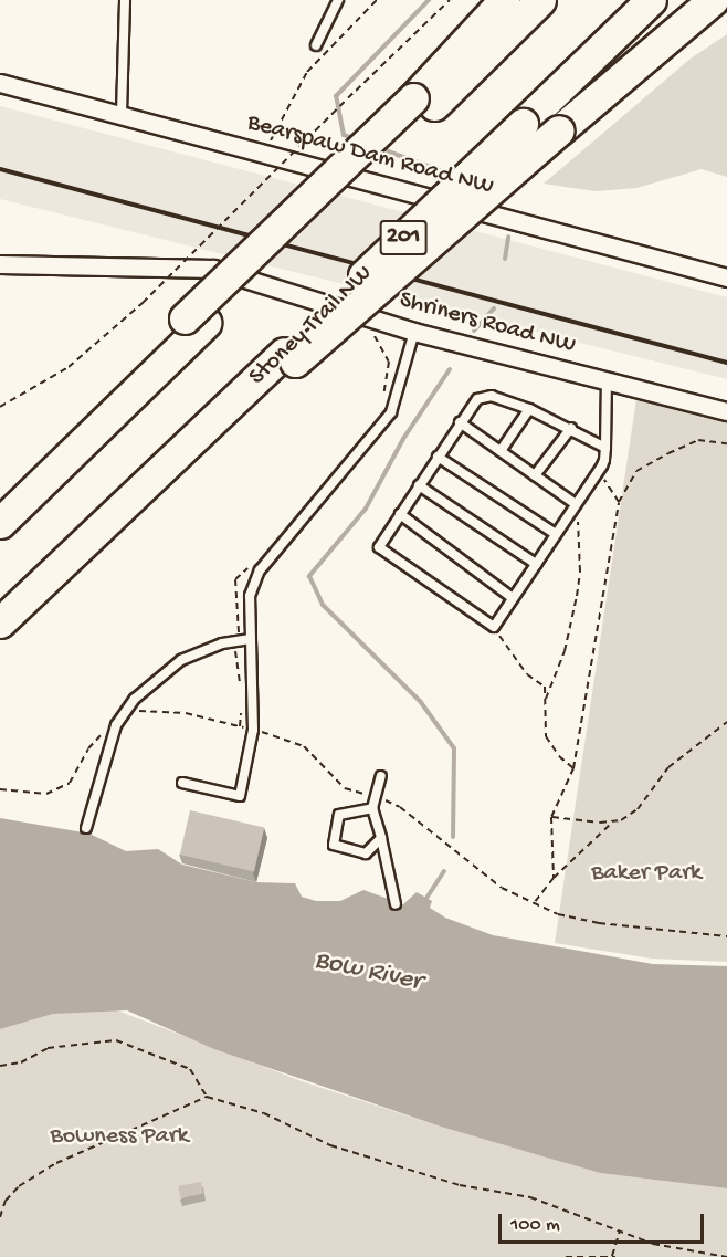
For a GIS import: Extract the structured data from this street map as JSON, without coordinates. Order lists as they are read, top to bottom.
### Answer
{
  "streets": {
    "highway": ["201", "Stoney Trail NW"],
    "street": ["Bearspaw Dam Road NW", "Shriners Road NW"]
  },
  "water": ["Bow River"],
  "parks": ["Baker Park", "Bowness Park"],
  "scale_bar": "100 m"
}
